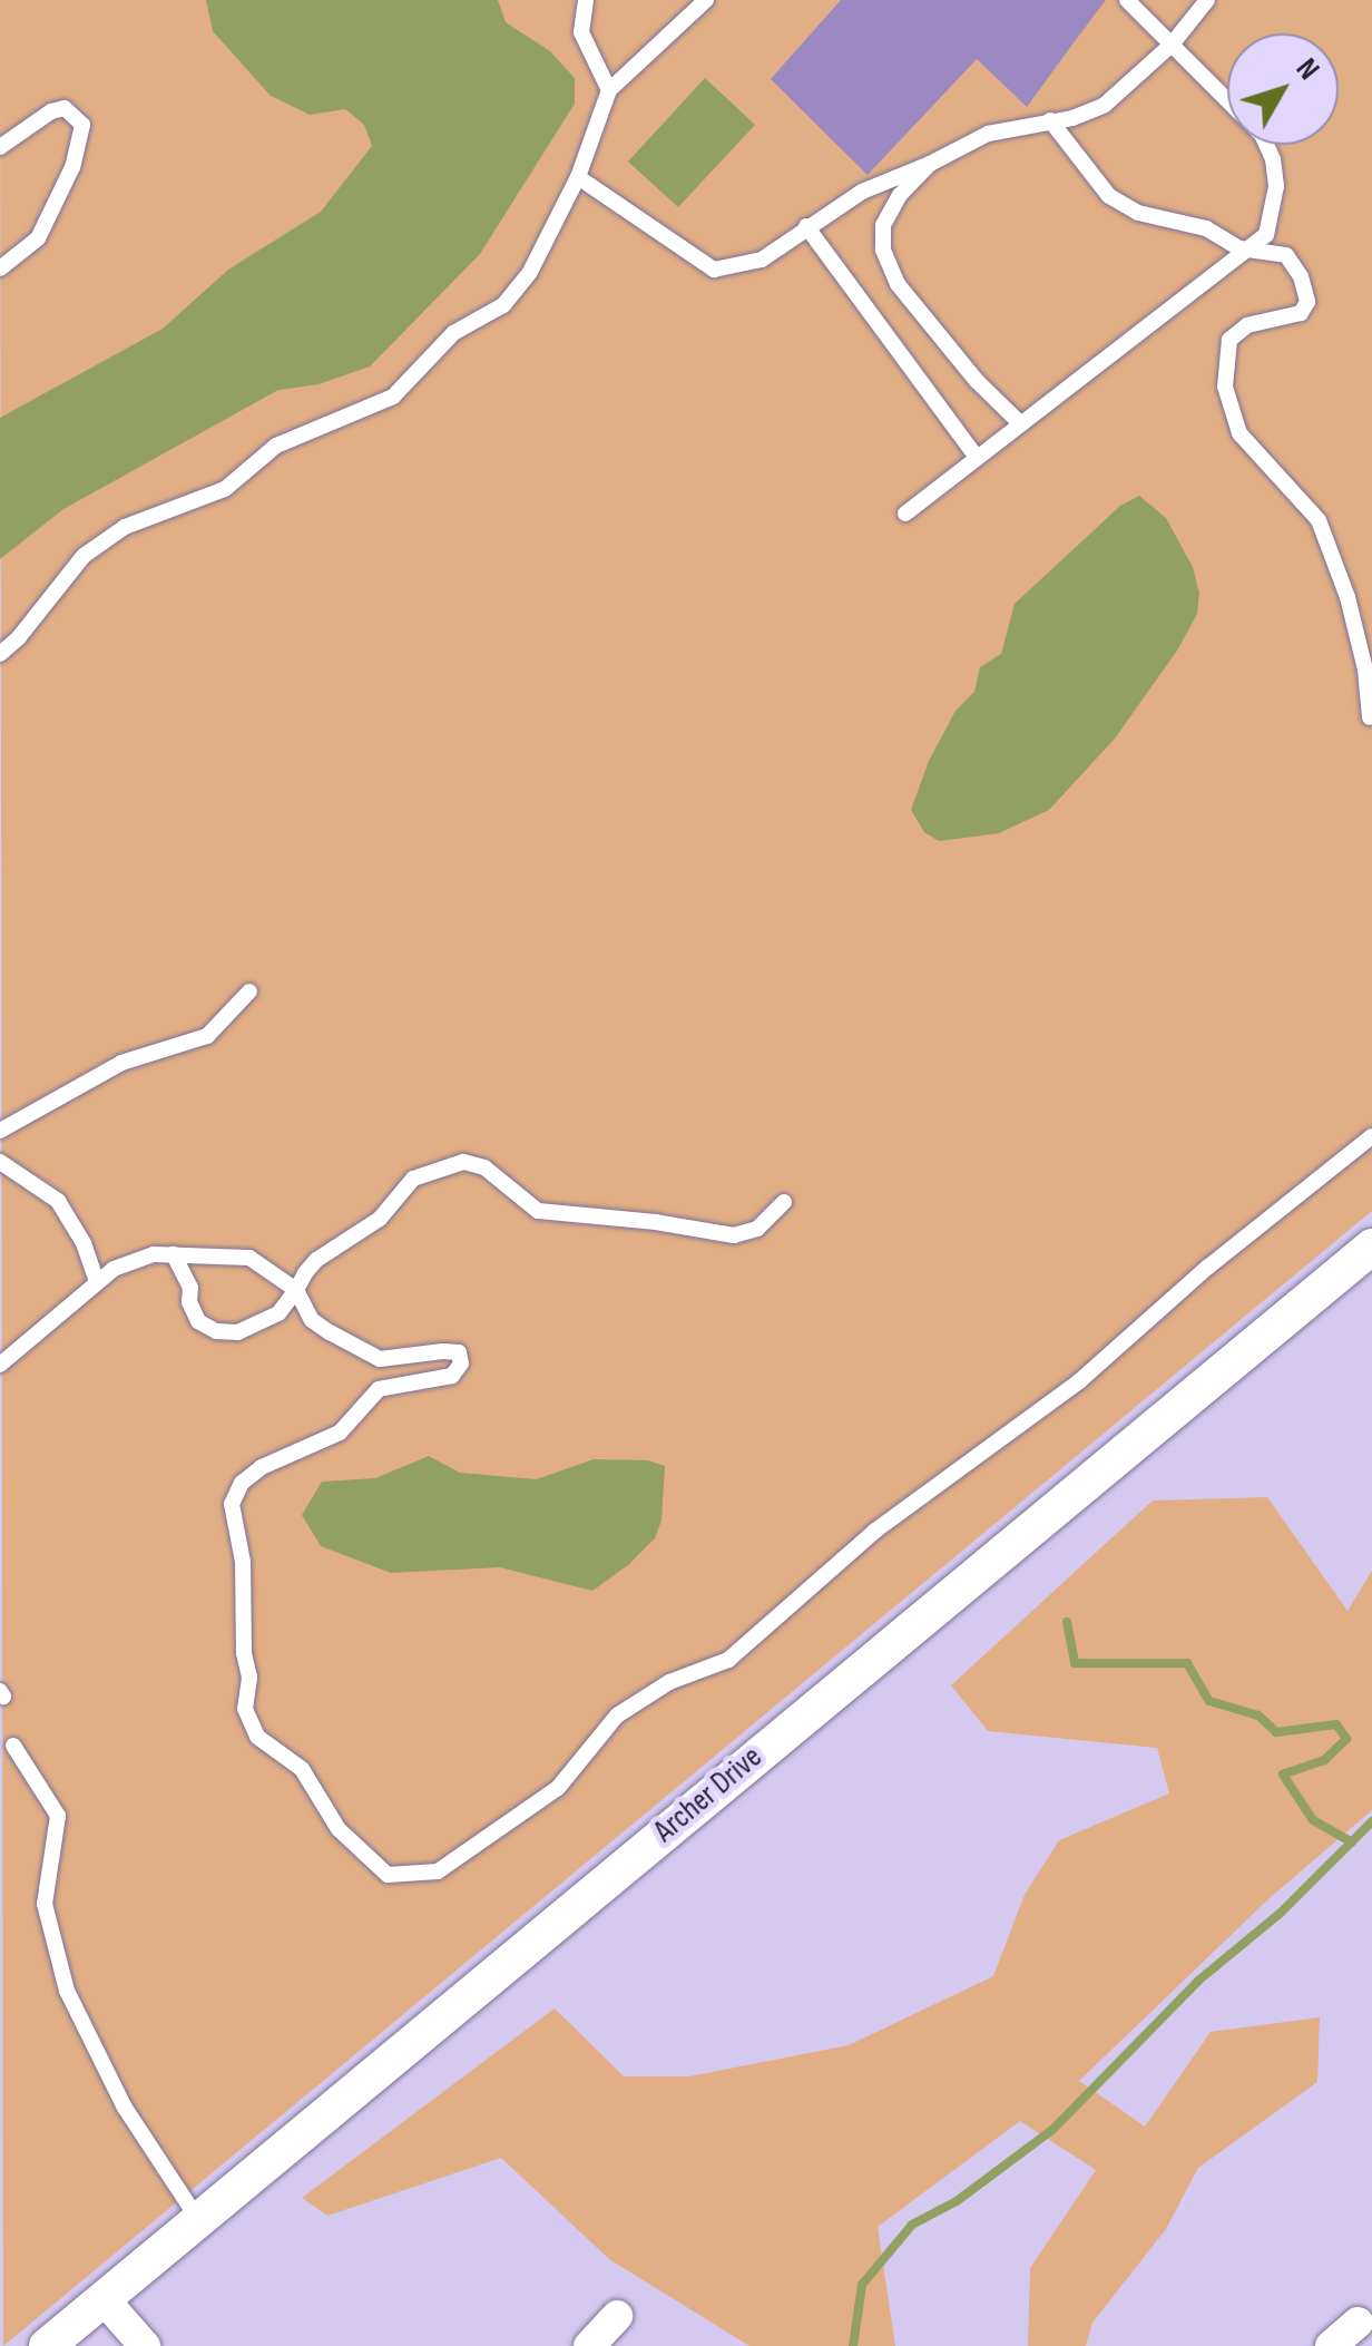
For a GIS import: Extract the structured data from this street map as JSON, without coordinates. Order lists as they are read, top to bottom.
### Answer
{
  "streets": {
    "street": ["Archer Drive"]
  },
  "north": "top right"
}
